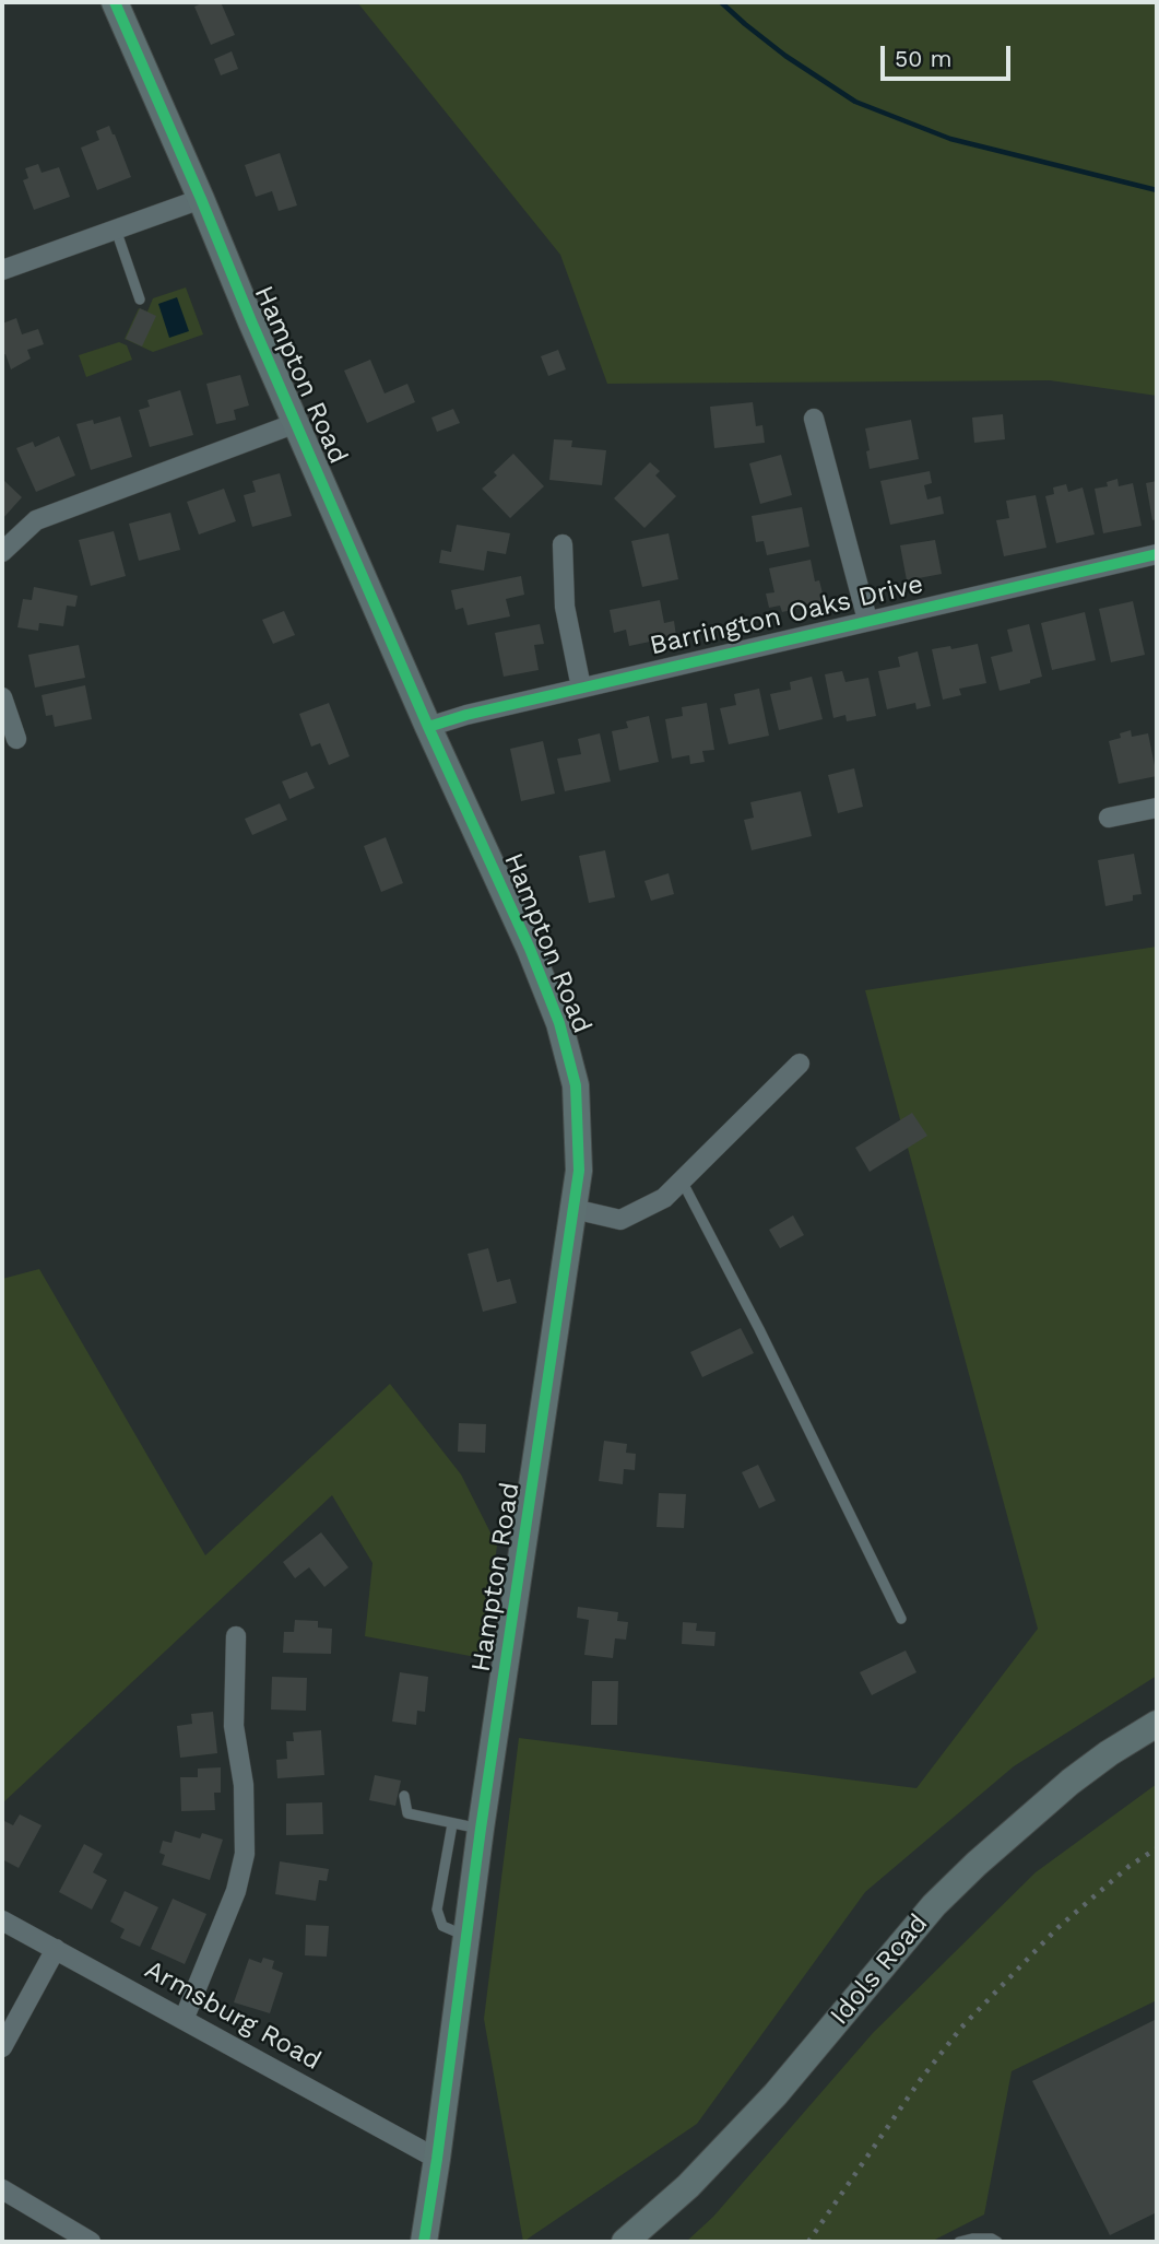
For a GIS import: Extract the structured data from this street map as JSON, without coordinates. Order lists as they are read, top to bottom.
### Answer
{
  "streets": {
    "main road": ["Hampton Road", "Idols Road"],
    "street": ["Barrington Oaks Drive", "Armsburg Road"]
  },
  "crossings": [
    ["Hampton Road", "Barrington Oaks Drive"],
    ["Hampton Road", "Armsburg Road"]
  ],
  "scale_bar": "50 m"
}
